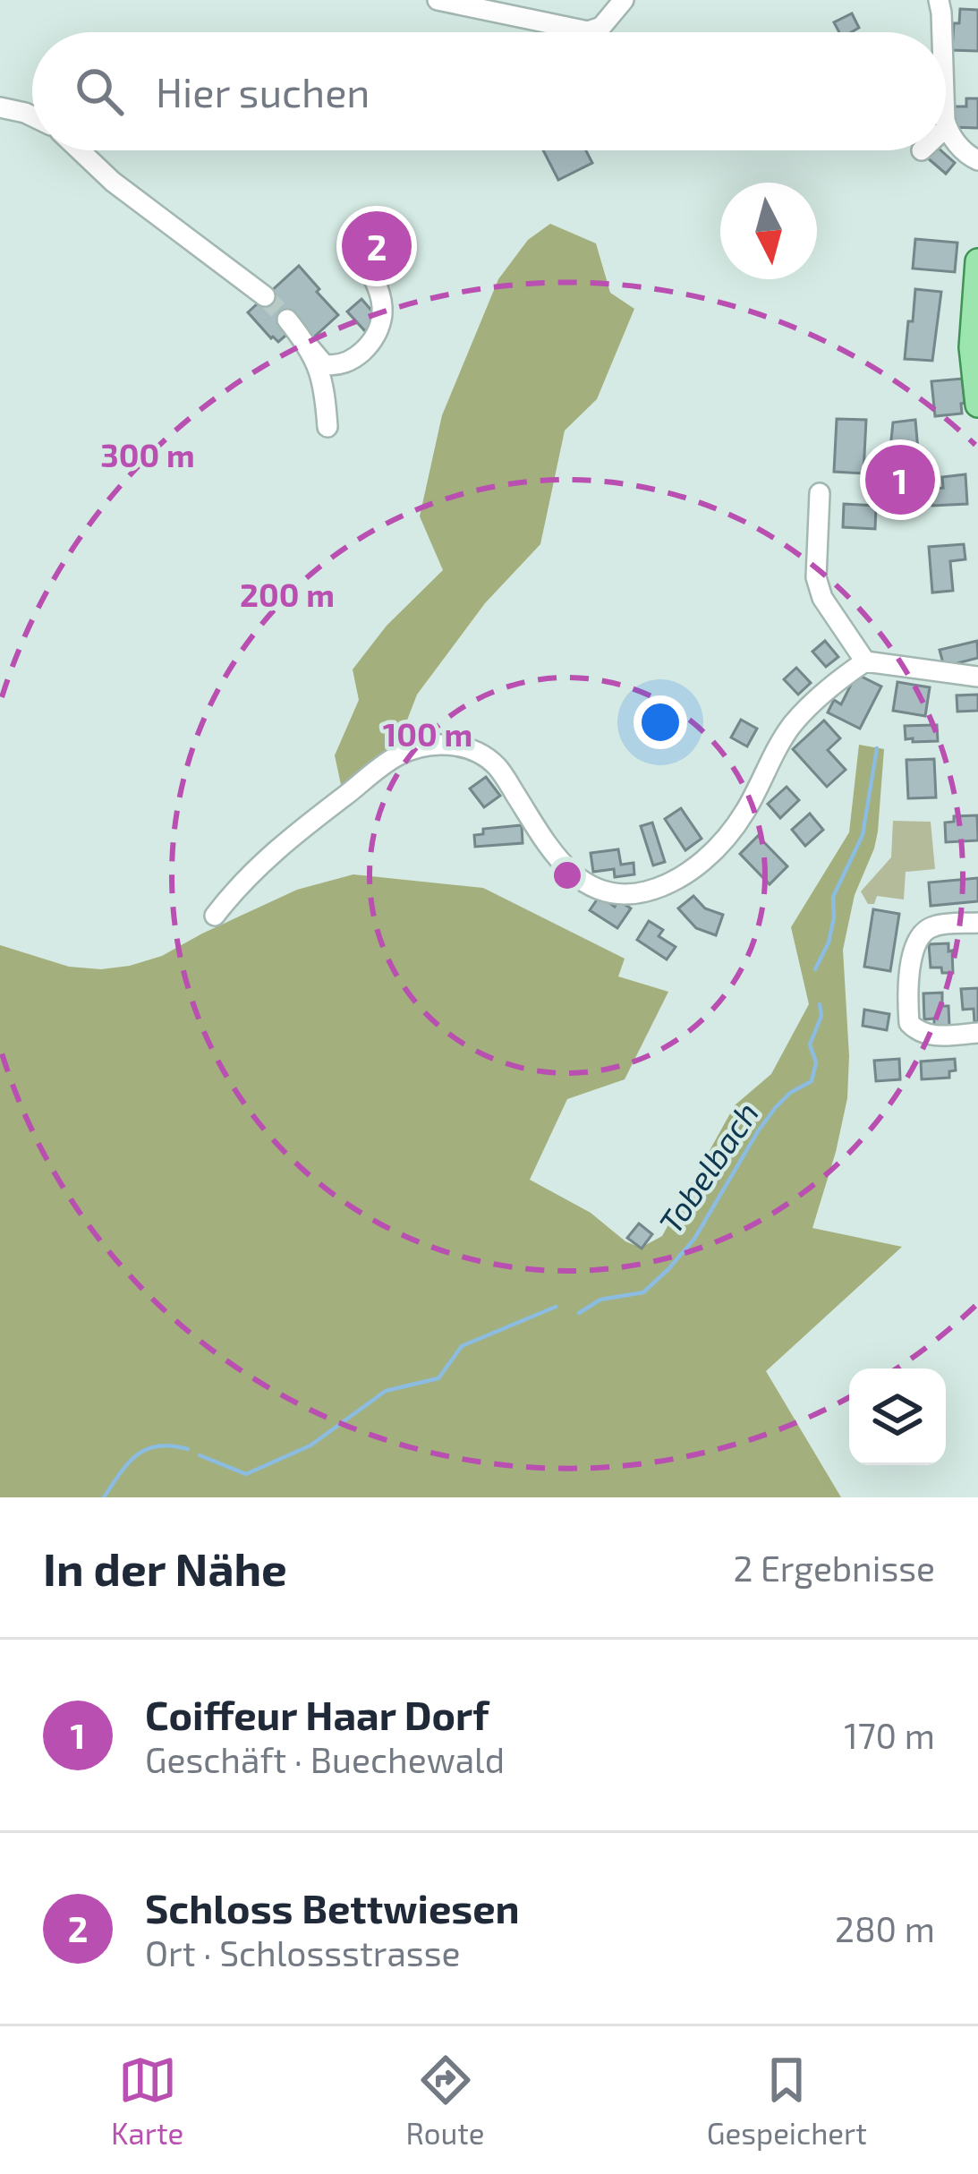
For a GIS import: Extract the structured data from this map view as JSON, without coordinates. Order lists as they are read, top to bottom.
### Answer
{
  "water": ["Tobelbach"],
  "north": "bottom",
  "page": {
    "search": "Hier suchen",
    "pins": ["2", "1"],
    "heading": ["In der Nähe", "2 Ergebnisse"],
    "list": [
      {
        "mark": "1",
        "name": "Coiffeur Haar Dorf",
        "note": "Geschäft · Buechewald",
        "value": "170 m"
      },
      {
        "mark": "2",
        "name": "Schloss Bettwiesen",
        "note": "Ort · Schlossstrasse",
        "value": "280 m"
      }
    ],
    "nav": ["Karte", "Route", "Gespeichert"]
  },
  "rings": ["300 m", "200 m", "100 m"]
}
